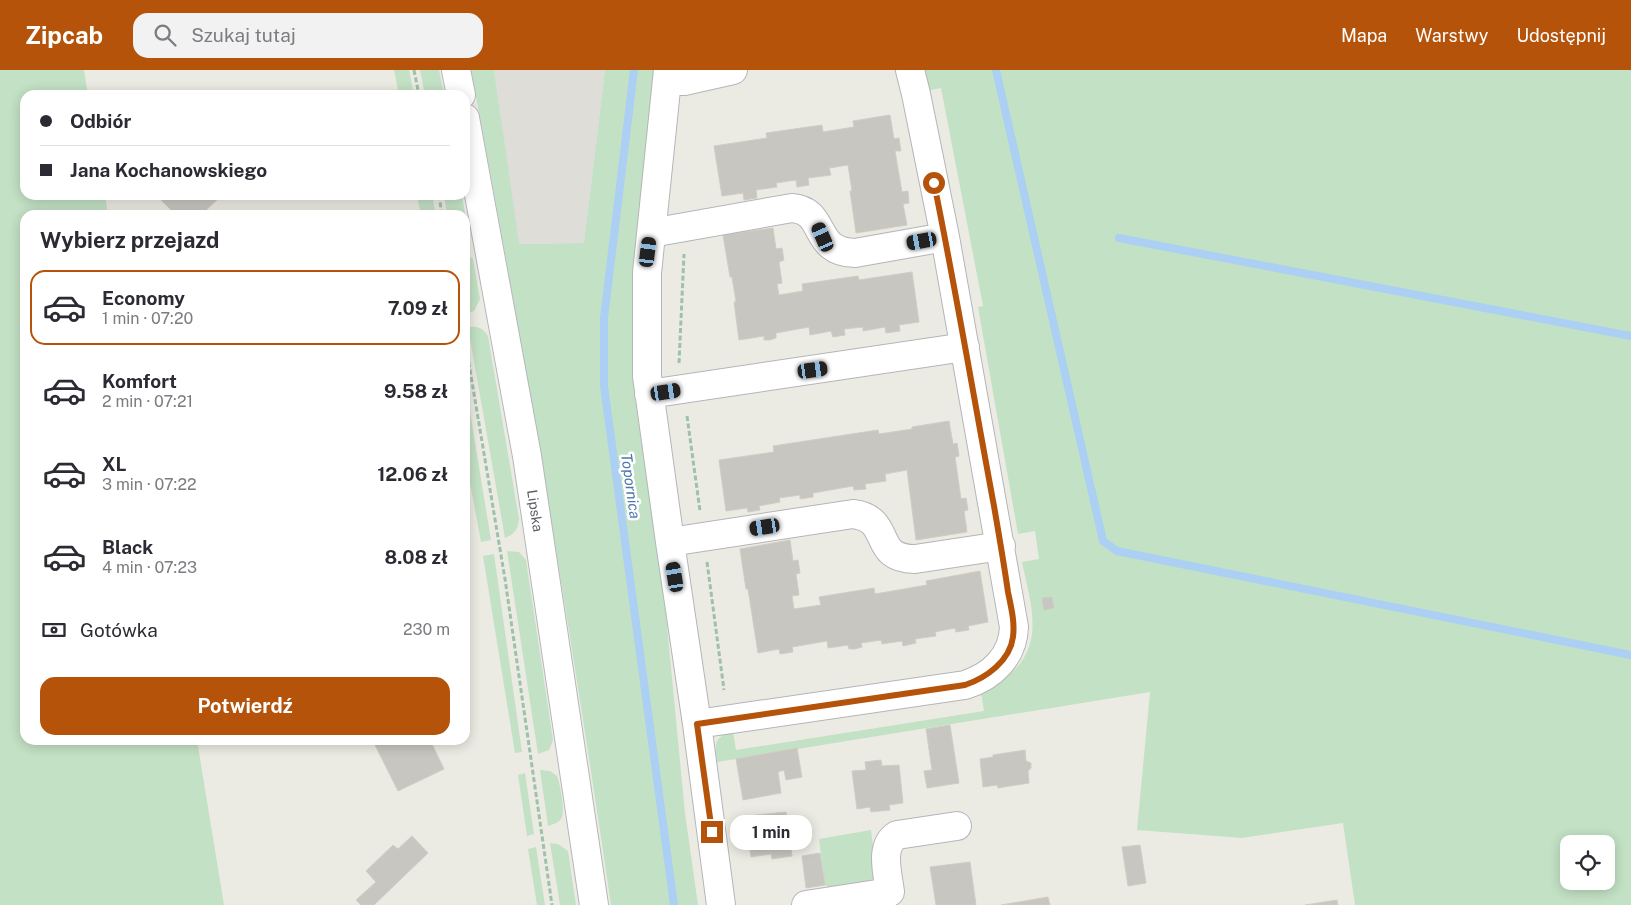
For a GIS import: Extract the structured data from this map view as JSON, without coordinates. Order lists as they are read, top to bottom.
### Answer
{
  "streets": {
    "street": ["Lipska"]
  },
  "water": ["Topornica"],
  "page": {
    "header": "Zipcab",
    "search": "Szukaj tutaj",
    "nav": ["Mapa", "Warstwy", "Udostępnij"],
    "banner": ["Odbiór", "Jana Kochanowskiego"],
    "heading": "Wybierz przejazd",
    "list": [
      {
        "name": "Economy",
        "note": "1 min · 07:20",
        "value": "7.09 zł"
      },
      {
        "name": "Komfort",
        "note": "2 min · 07:21",
        "value": "9.58 zł"
      },
      {
        "name": "XL",
        "note": "3 min · 07:22",
        "value": "12.06 zł"
      },
      {
        "name": "Black",
        "note": "4 min · 07:23",
        "value": "8.08 zł"
      }
    ],
    "pay": ["Gotówka", "230 m"],
    "buttons": "Potwierdź",
    "bubble": "1 min"
  }
}
